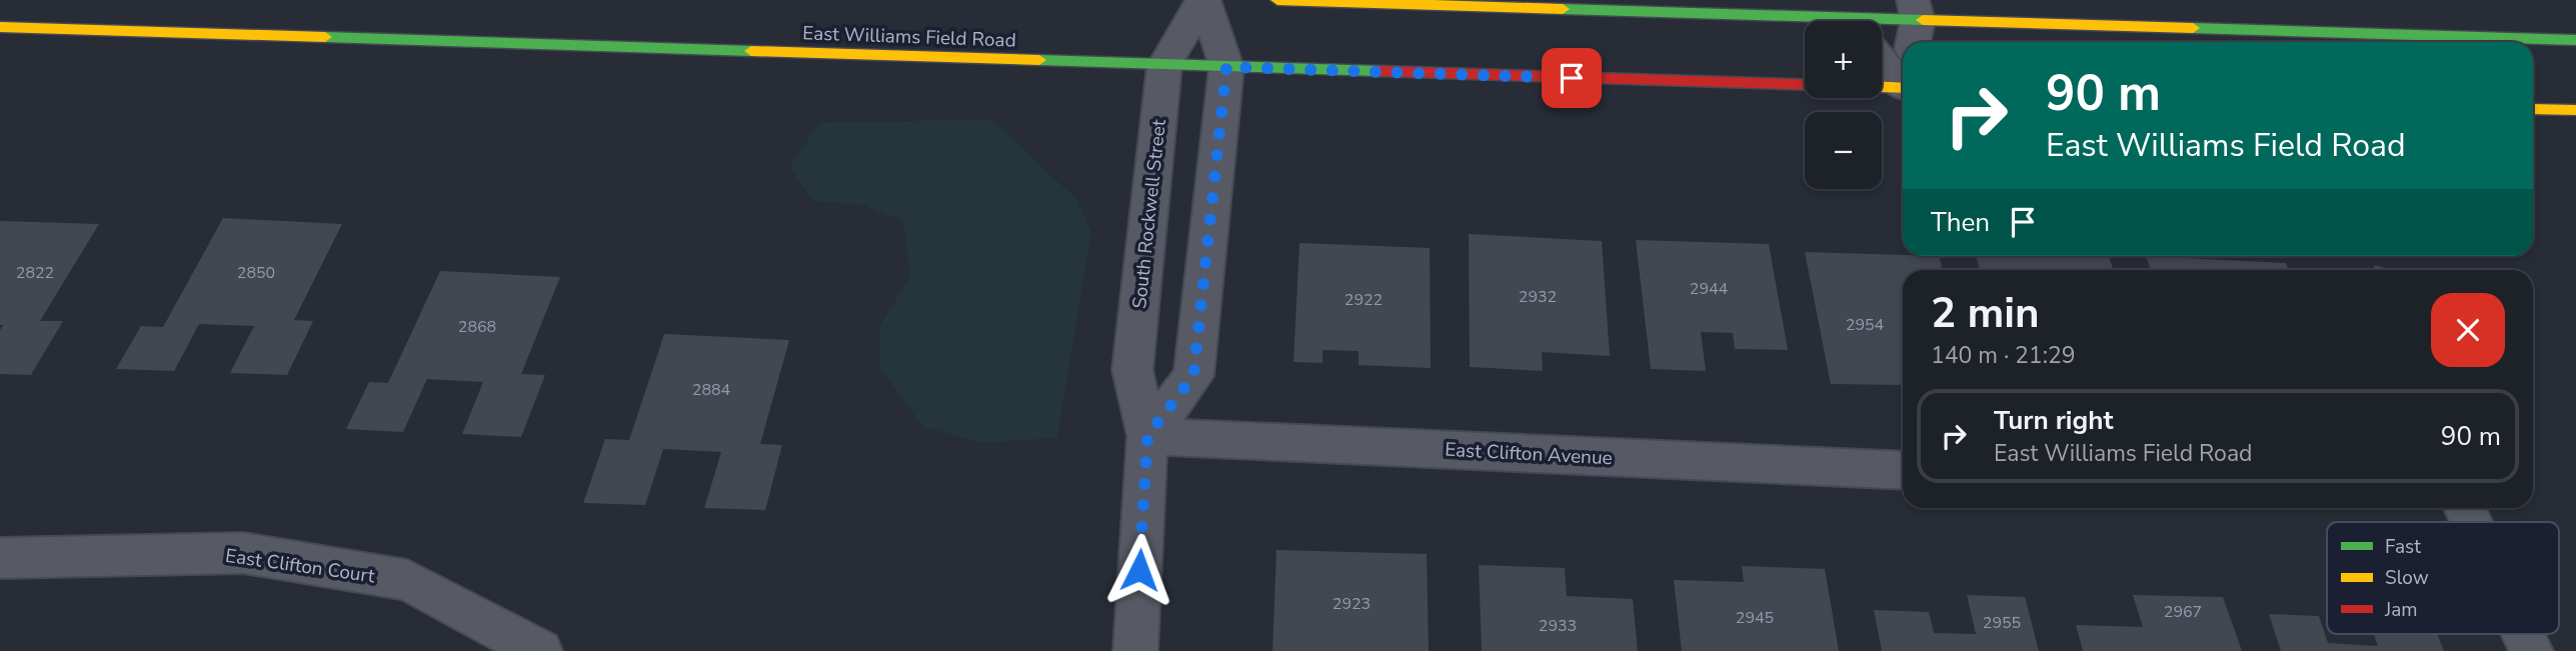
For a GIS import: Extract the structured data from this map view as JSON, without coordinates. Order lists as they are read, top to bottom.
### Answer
{
  "streets": {
    "main road": ["East Williams Field Road"],
    "street": ["South Rockwell Street", "East Clifton Avenue", "East Clifton Court"]
  },
  "crossings": [
    ["East Williams Field Road", "South Rockwell Street"],
    ["South Rockwell Street", "East Clifton Avenue"]
  ],
  "house_numbers": [
    "2822",
    "2850",
    "2944",
    "2932",
    "2922",
    "2954",
    "2868",
    "2884",
    "2923",
    "2967",
    "2945",
    "2955",
    "2933"
  ],
  "legend": ["Fast", "Slow", "Jam"],
  "page": {
    "map_buttons": ["+", "−"],
    "turn": ["90 m", "East Williams Field Road"],
    "then": "Then",
    "heading": ["2 min", "140 m · 21:29"],
    "list": [
      {
        "name": "Turn right",
        "note": "East Williams Field Road",
        "value": "90 m"
      }
    ]
  }
}
